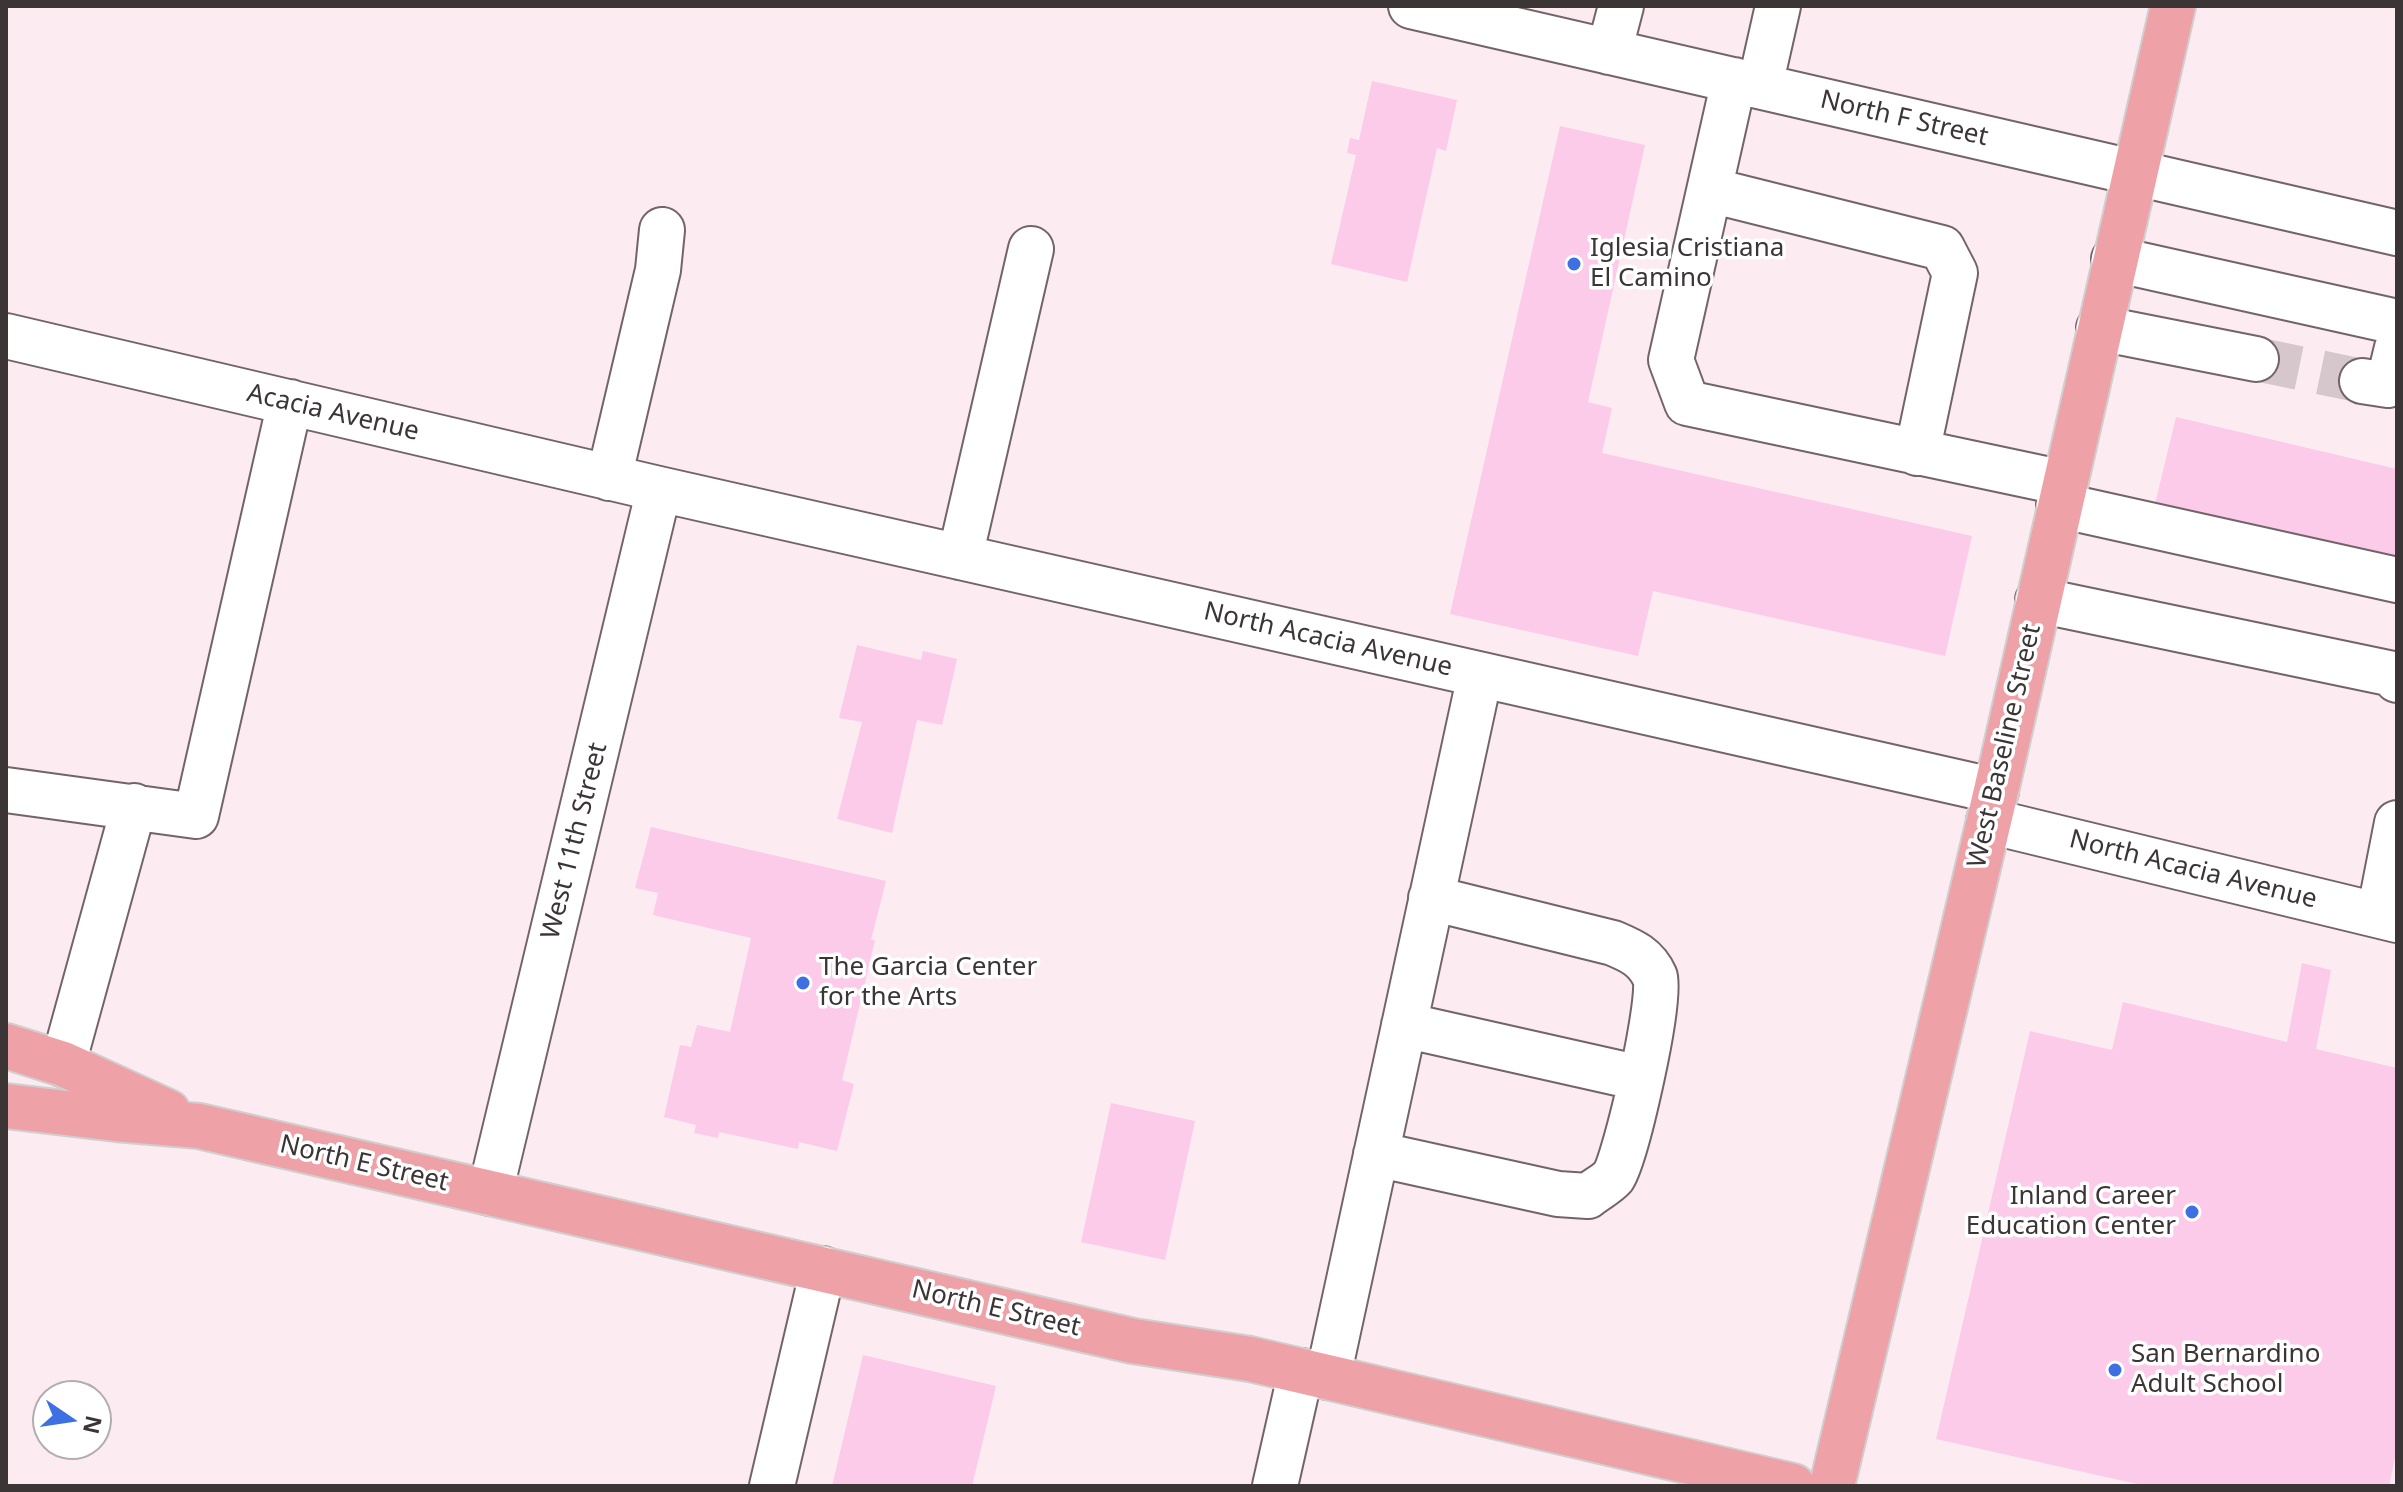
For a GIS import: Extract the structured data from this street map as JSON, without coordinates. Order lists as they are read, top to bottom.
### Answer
{
  "streets": {
    "main road": ["West Baseline Street", "North E Street"],
    "street": [
      "North F Street",
      "Acacia Avenue",
      "North Acacia Avenue",
      "West 11th Street"
    ]
  },
  "crossings": [
    ["North F Street", "West Baseline Street"],
    ["Acacia Avenue", "North Acacia Avenue"],
    ["Acacia Avenue", "West 11th Street"],
    ["North Acacia Avenue", "West Baseline Street"],
    ["North Acacia Avenue", "West 11th Street"],
    ["West 11th Street", "North E Street"]
  ],
  "places": [
    "Iglesia Cristiana El Camino",
    "The Garcia Center for the Arts",
    "Inland Career Education Center",
    "San Bernardino Adult School"
  ],
  "north": "right"
}
